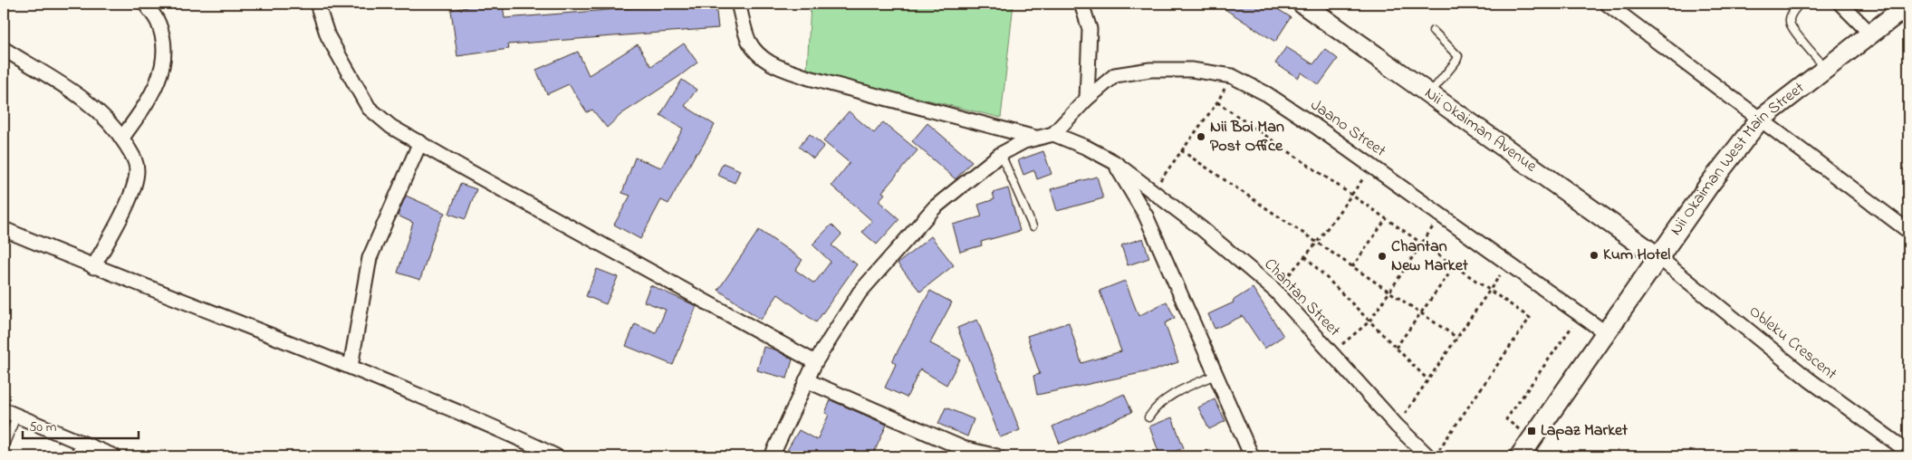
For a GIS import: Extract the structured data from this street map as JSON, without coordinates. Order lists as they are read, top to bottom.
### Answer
{
  "streets": {
    "street": [
      "Jaano Street",
      "Nii Okaiman Avenue",
      "Nii Okaiman West Main Street",
      "Chantan Street",
      "Obleku Crescent"
    ]
  },
  "crossings": [
    ["Jaano Street", "Nii Okaiman West Main Street"],
    ["Jaano Street", "Chantan Street"],
    ["Nii Okaiman Avenue", "Nii Okaiman West Main Street"],
    ["Nii Okaiman Avenue", "Obleku Crescent"],
    ["Nii Okaiman West Main Street", "Obleku Crescent"]
  ],
  "places": {
    "other": ["Nii Boi Man Post Office", "Kum Hotel", "Chantan New Market"],
    "transit": ["Lapaz Market"]
  },
  "scale_bar": "50 m"
}
